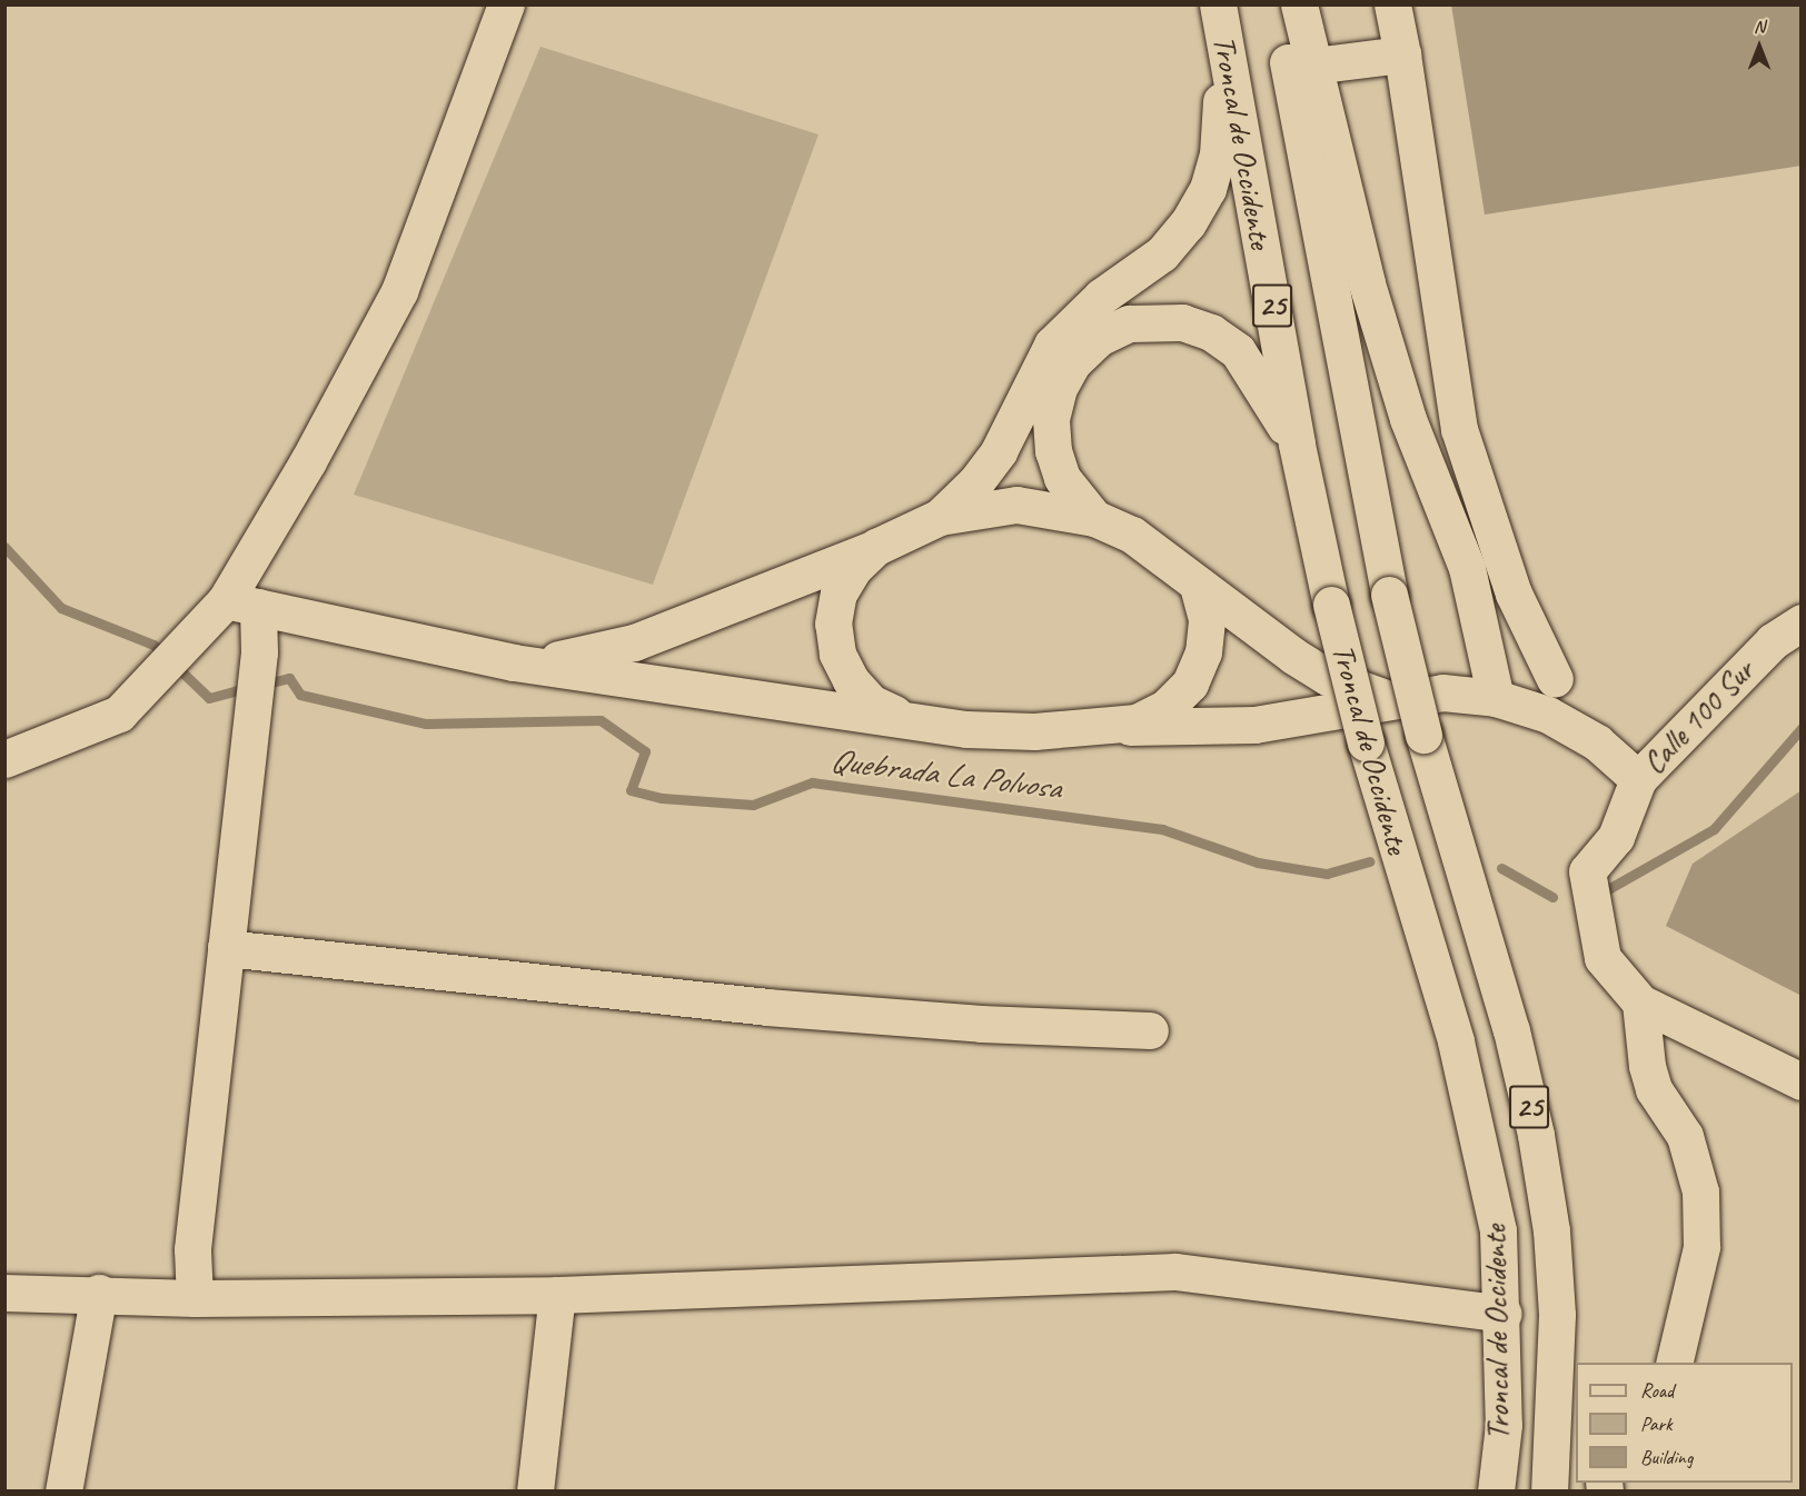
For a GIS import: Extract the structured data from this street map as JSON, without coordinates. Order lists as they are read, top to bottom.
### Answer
{
  "streets": {
    "main road": ["Troncal de Occidente", "25", "Calle 100 Sur"]
  },
  "water": ["Quebrada La Polvosa"],
  "legend": ["Road", "Park", "Building"],
  "north": "top"
}
